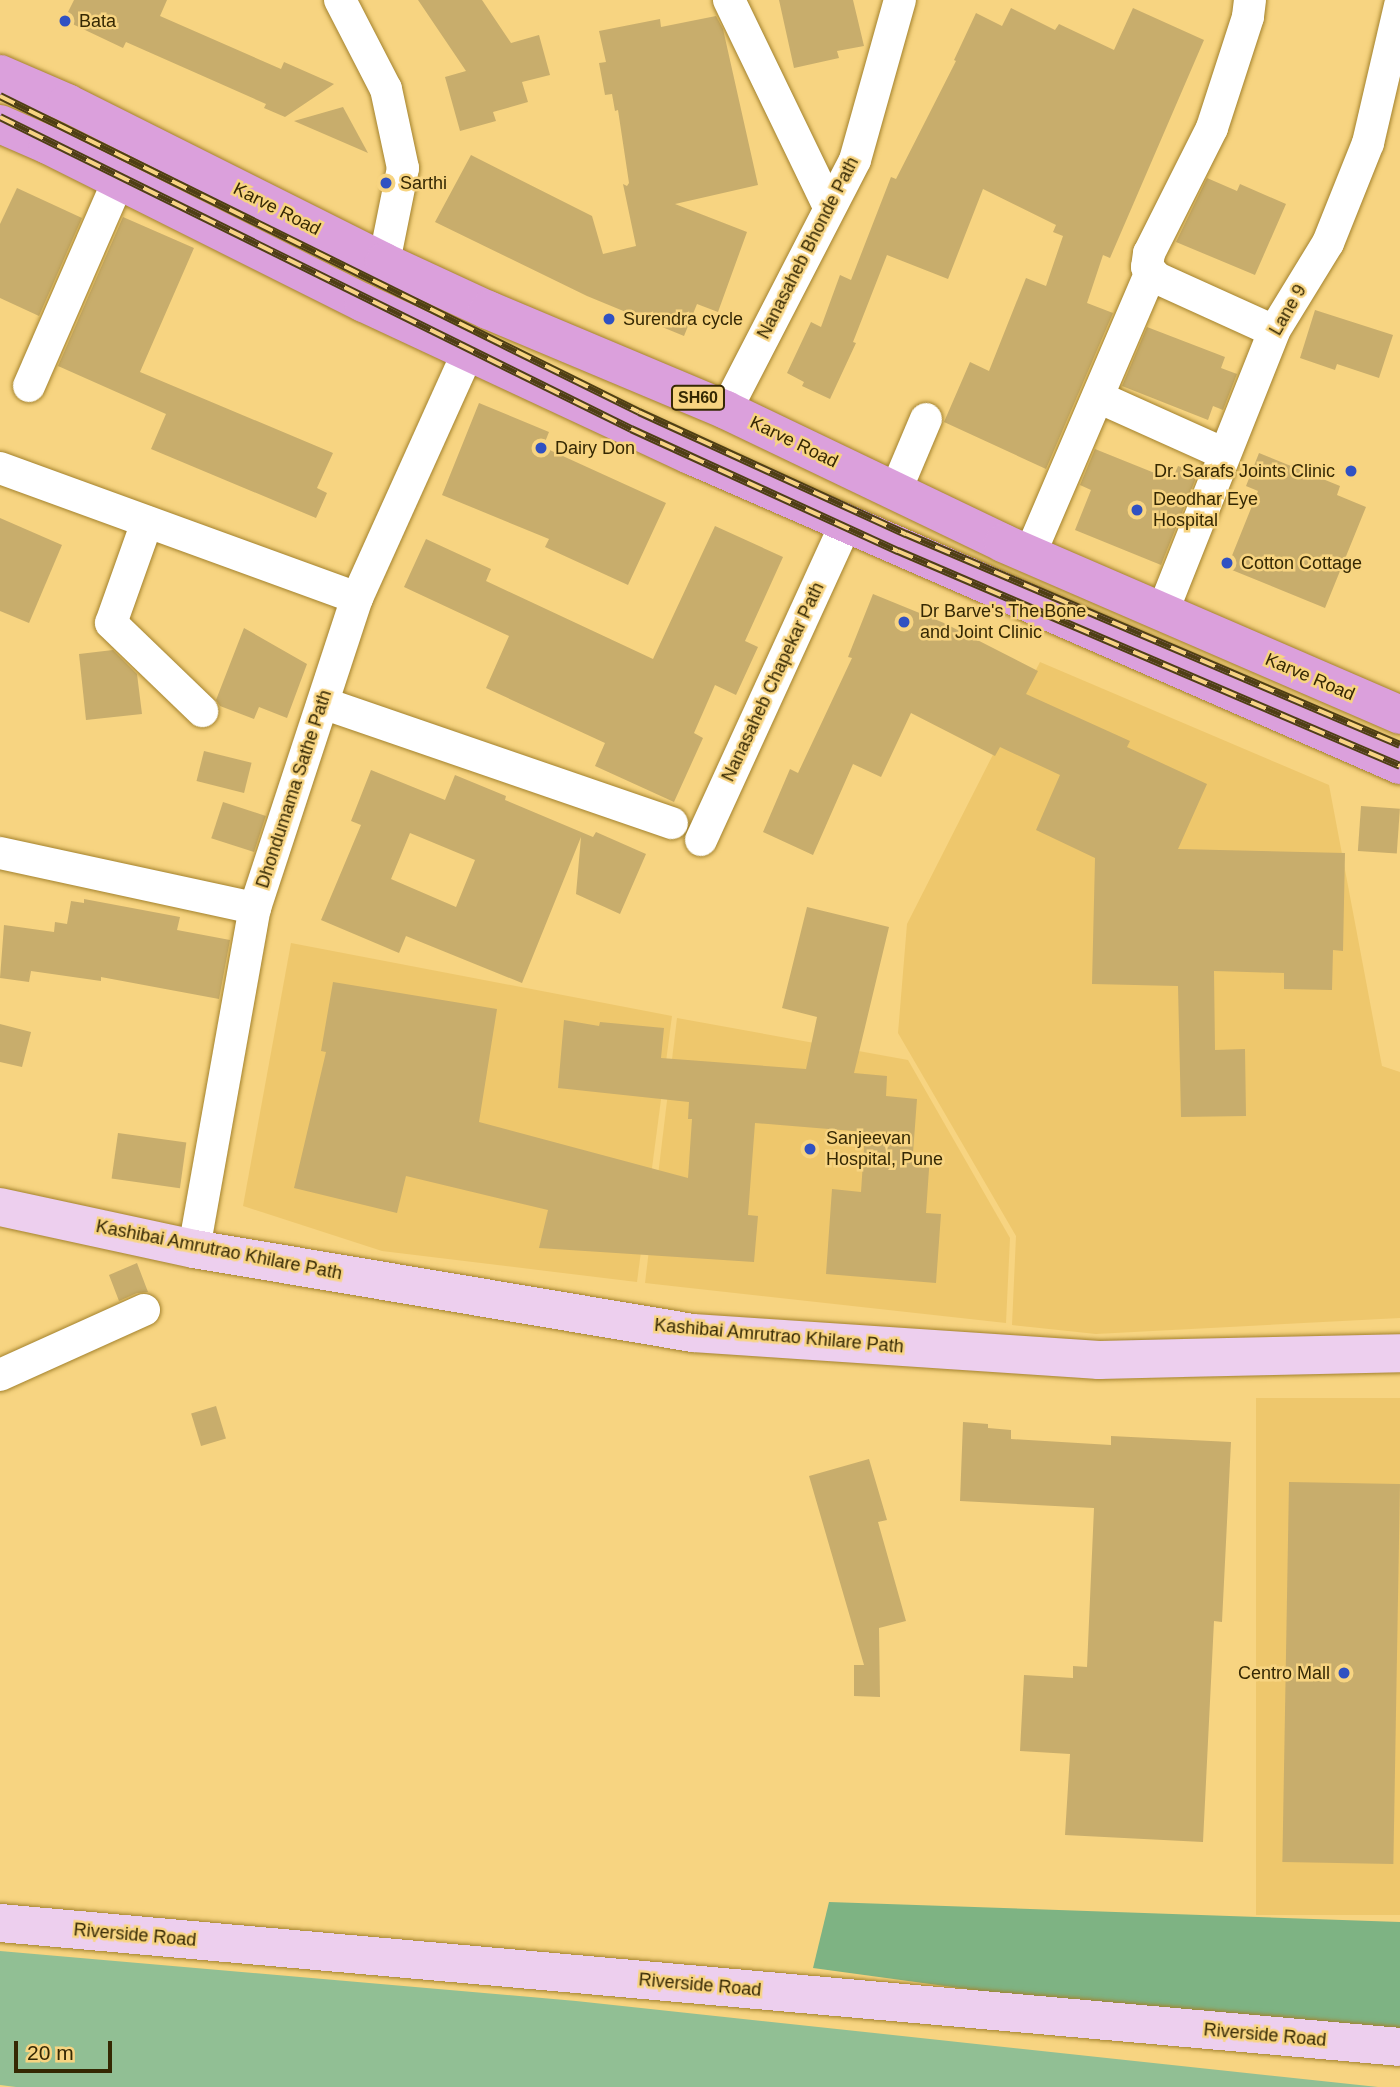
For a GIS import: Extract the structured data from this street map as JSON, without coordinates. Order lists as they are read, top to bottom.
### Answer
{
  "streets": {
    "main road": ["Karve Road", "SH60"],
    "street": [
      "Nanasaheb Bhonde Path",
      "Lane 9",
      "Nanasaheb Chapekar Path",
      "Dhondumama Sathe Path",
      "Kashibai Amrutrao Khilare Path",
      "Riverside Road"
    ]
  },
  "crossings": [
    ["Karve Road", "Nanasaheb Bhonde Path"],
    ["Karve Road", "Lane 9"],
    ["Dhondumama Sathe Path", "Kashibai Amrutrao Khilare Path"]
  ],
  "places": [
    "Bata",
    "Sarthi",
    "Surendra cycle",
    "Dairy Don",
    "Dr. Sarafs Joints Clinic",
    "Deodhar Eye Hospital",
    "Cotton Cottage",
    "Dr Barve's The Bone and Joint Clinic",
    "Sanjeevan Hospital, Pune",
    "Centro Mall"
  ],
  "scale_bar": "20 m"
}
